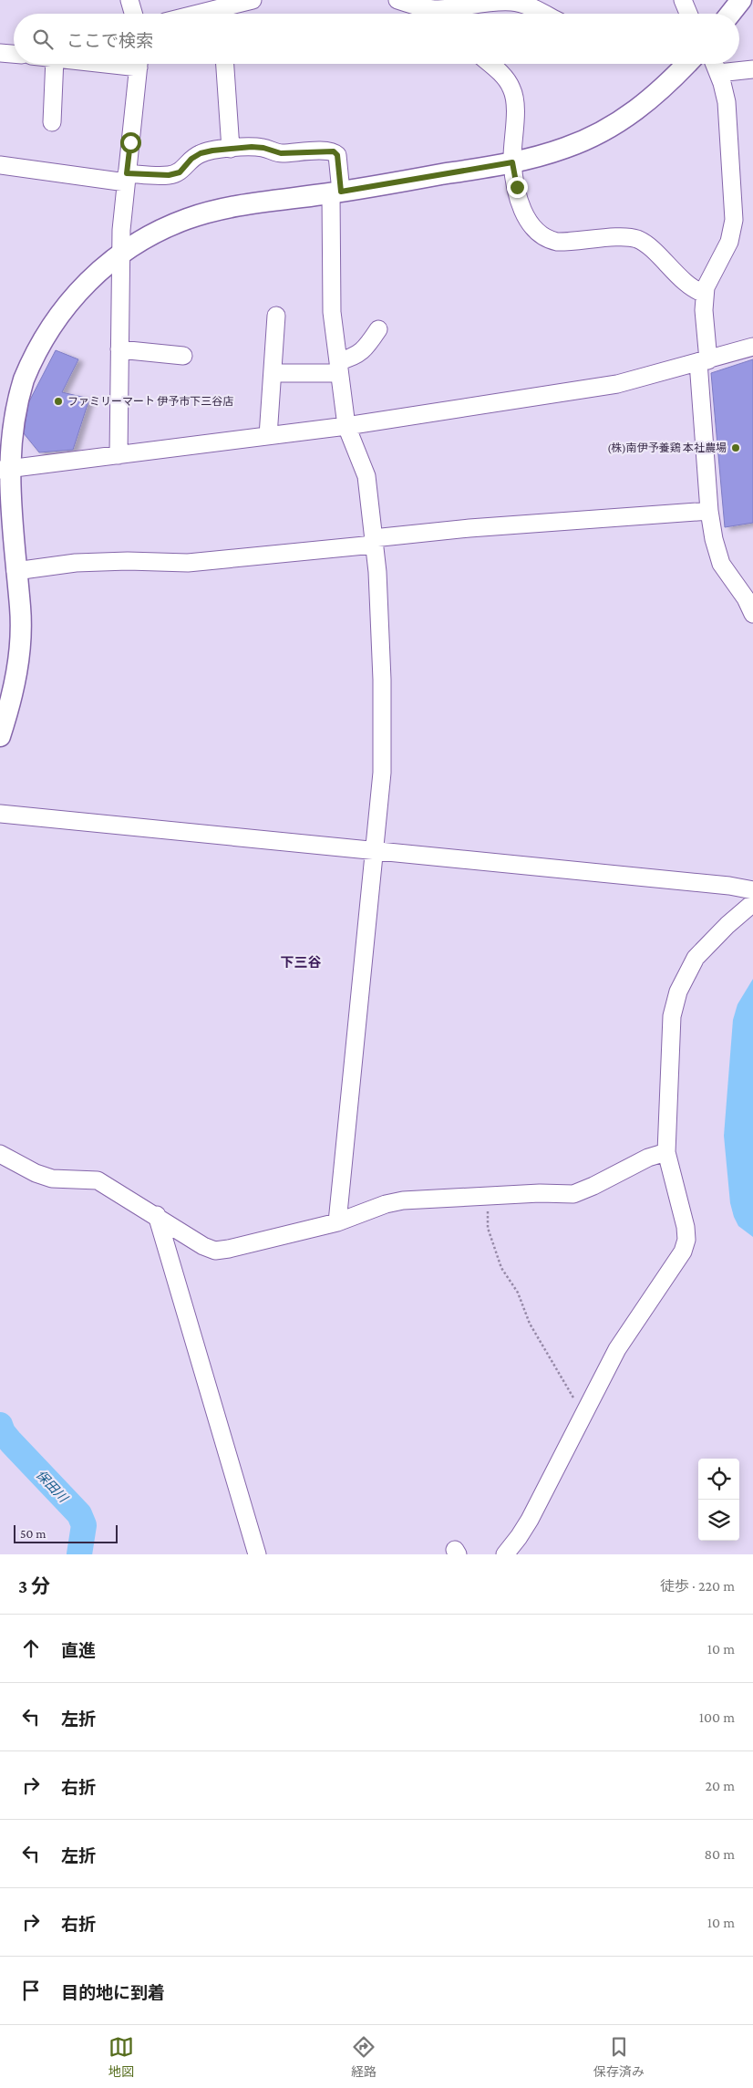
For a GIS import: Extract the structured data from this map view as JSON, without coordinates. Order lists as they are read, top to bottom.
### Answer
{
  "districts": ["下三谷"],
  "water": ["保田川"],
  "places": ["ファミリーマート 伊予市下三谷店", "(株)南伊予養鶏 本社農場"],
  "scale_bar": "50 m",
  "page": {
    "search": "ここで検索",
    "scale": "50 m",
    "heading": ["3 分", "徒歩 · 220 m"],
    "list": [
      ["直進", "10 m"],
      ["左折", "100 m"],
      ["右折", "20 m"],
      ["左折", "80 m"],
      ["右折", "10 m"],
      "目的地に到着"
    ],
    "nav": ["地図", "経路", "保存済み"]
  }
}
